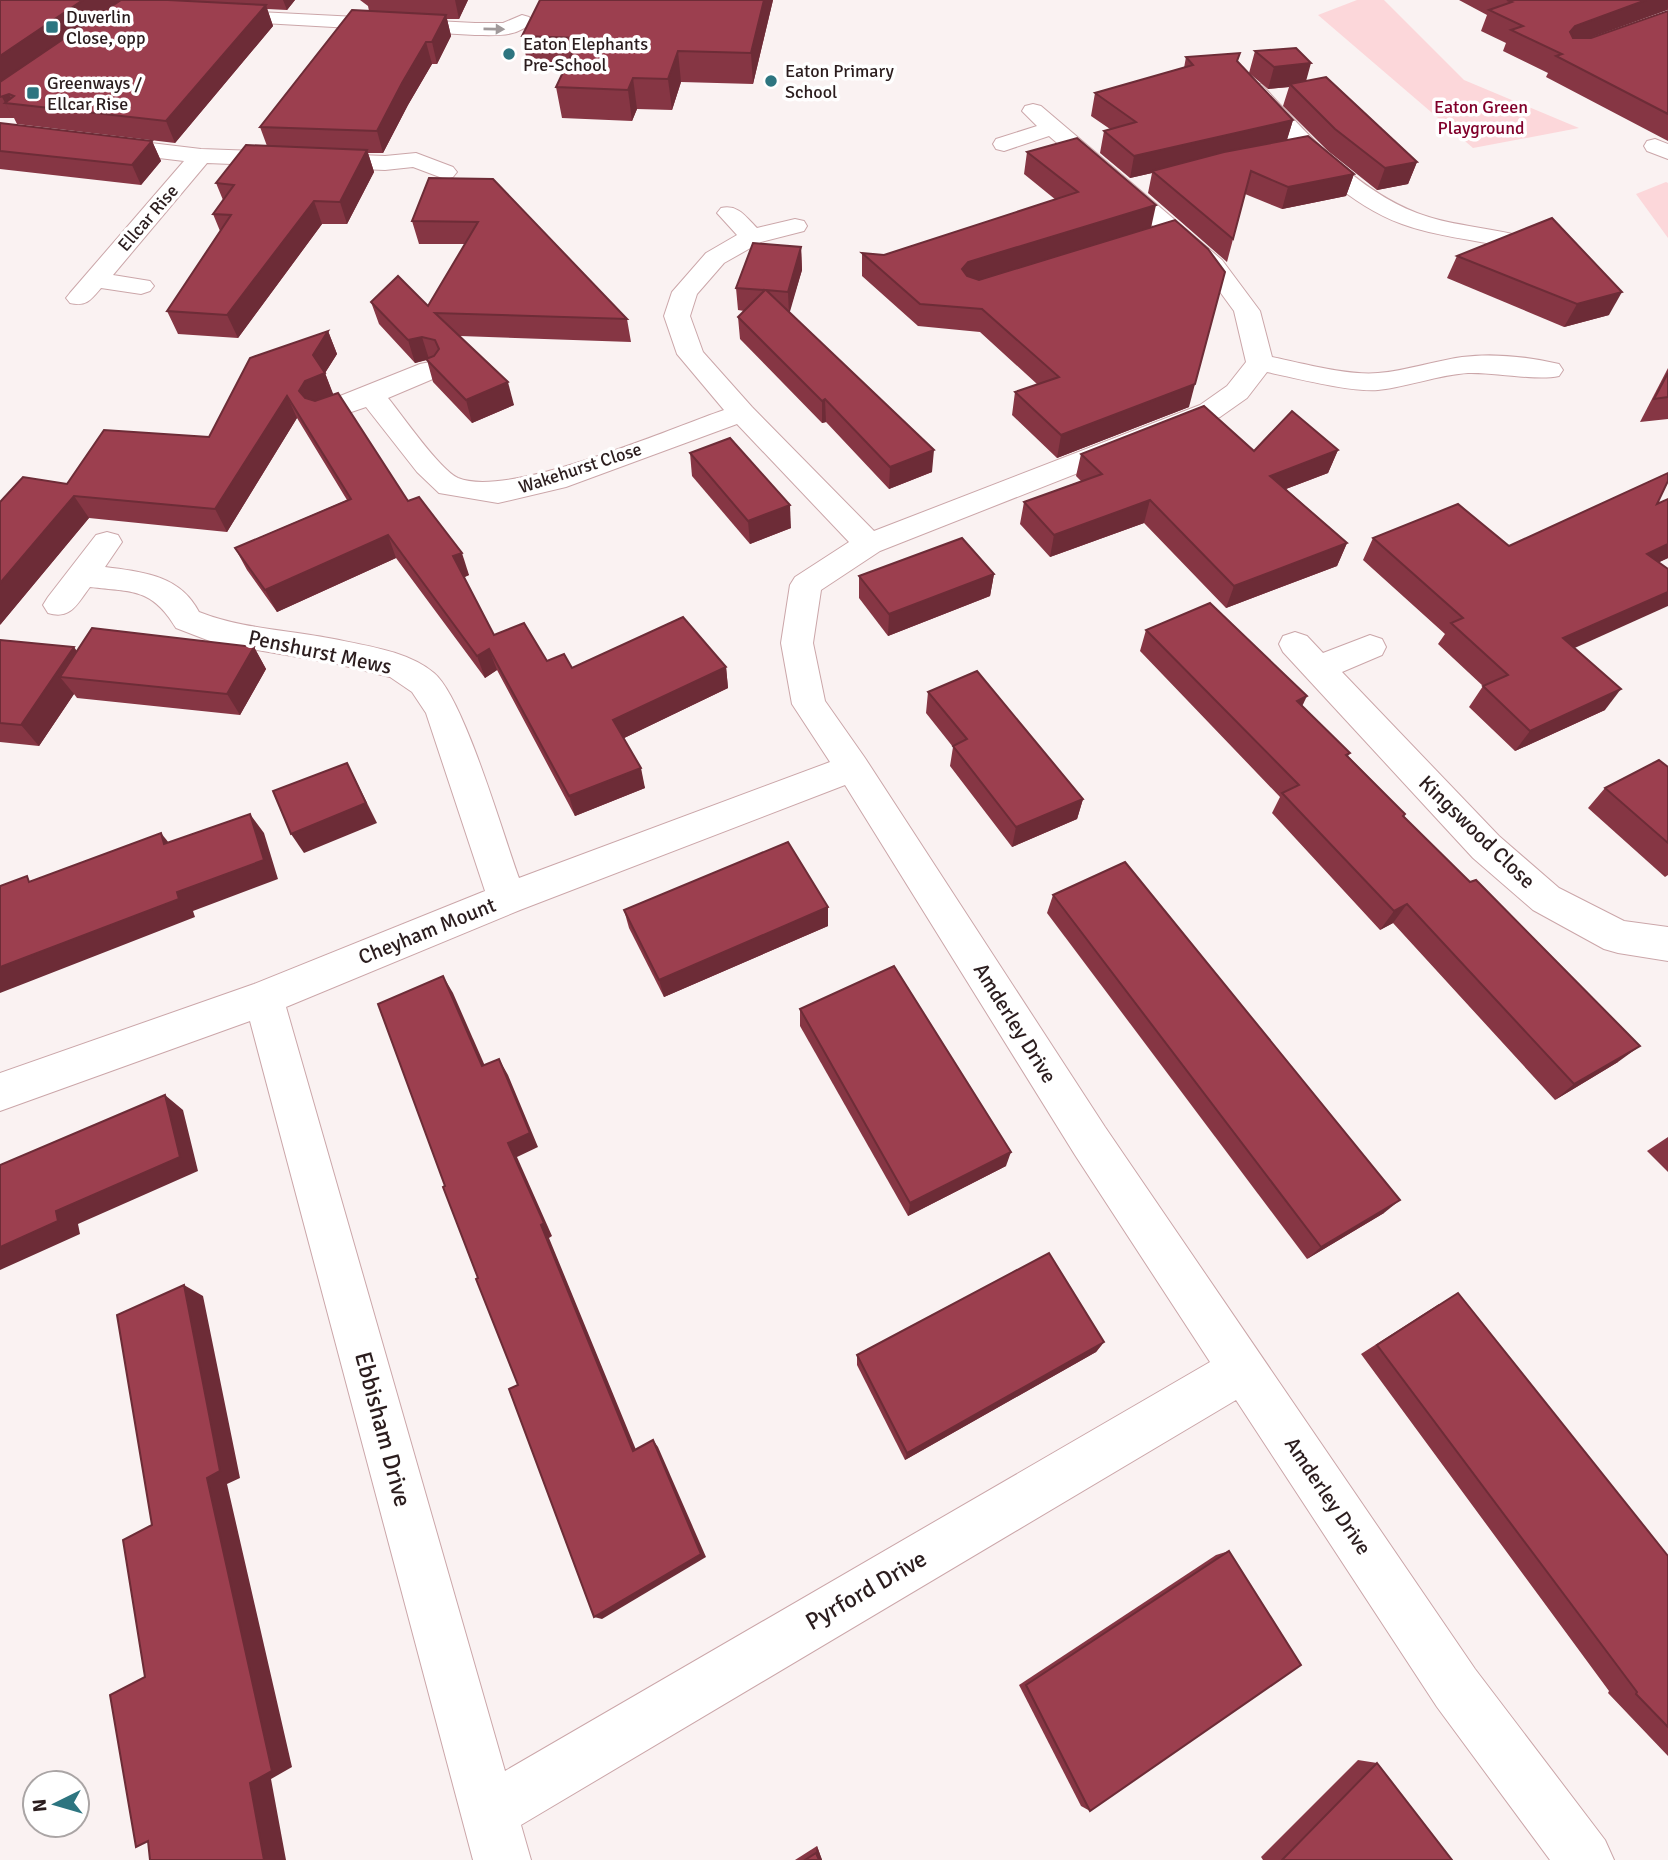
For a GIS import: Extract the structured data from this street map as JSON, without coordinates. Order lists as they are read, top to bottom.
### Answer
{
  "streets": {
    "street": [
      "Ellcar Rise",
      "Wakehurst Close",
      "Penshurst Mews",
      "Kingswood Close",
      "Cheyham Mount",
      "Amderley Drive",
      "Ebbisham Drive",
      "Pyrford Drive"
    ]
  },
  "crossings": [
    ["Penshurst Mews", "Cheyham Mount"],
    ["Cheyham Mount", "Amderley Drive"],
    ["Cheyham Mount", "Ebbisham Drive"],
    ["Amderley Drive", "Pyrford Drive"],
    ["Ebbisham Drive", "Pyrford Drive"]
  ],
  "parks": ["Eaton Green Playground"],
  "places": {
    "transit": ["Duverlin Close, opp", "Greenways / Ellcar Rise"],
    "other": ["Eaton Elephants Pre-School", "Eaton Primary School"]
  },
  "north": "left"
}
